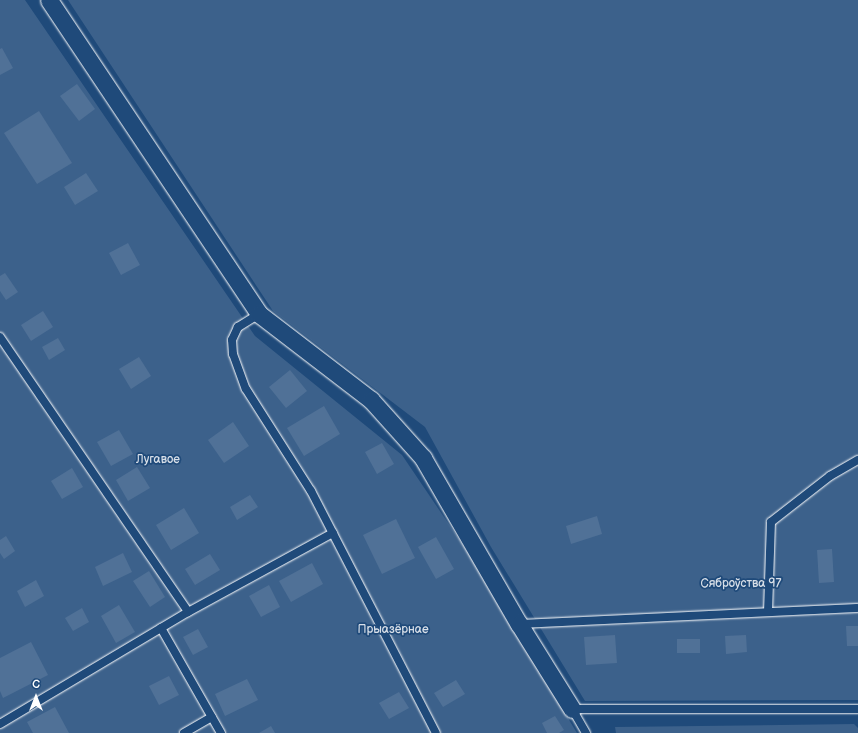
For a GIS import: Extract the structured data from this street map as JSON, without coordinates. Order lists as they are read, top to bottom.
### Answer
{
  "parks": ["Лугавое", "Сяброўства 97", "Прыазёрнае"],
  "north": "top"
}
